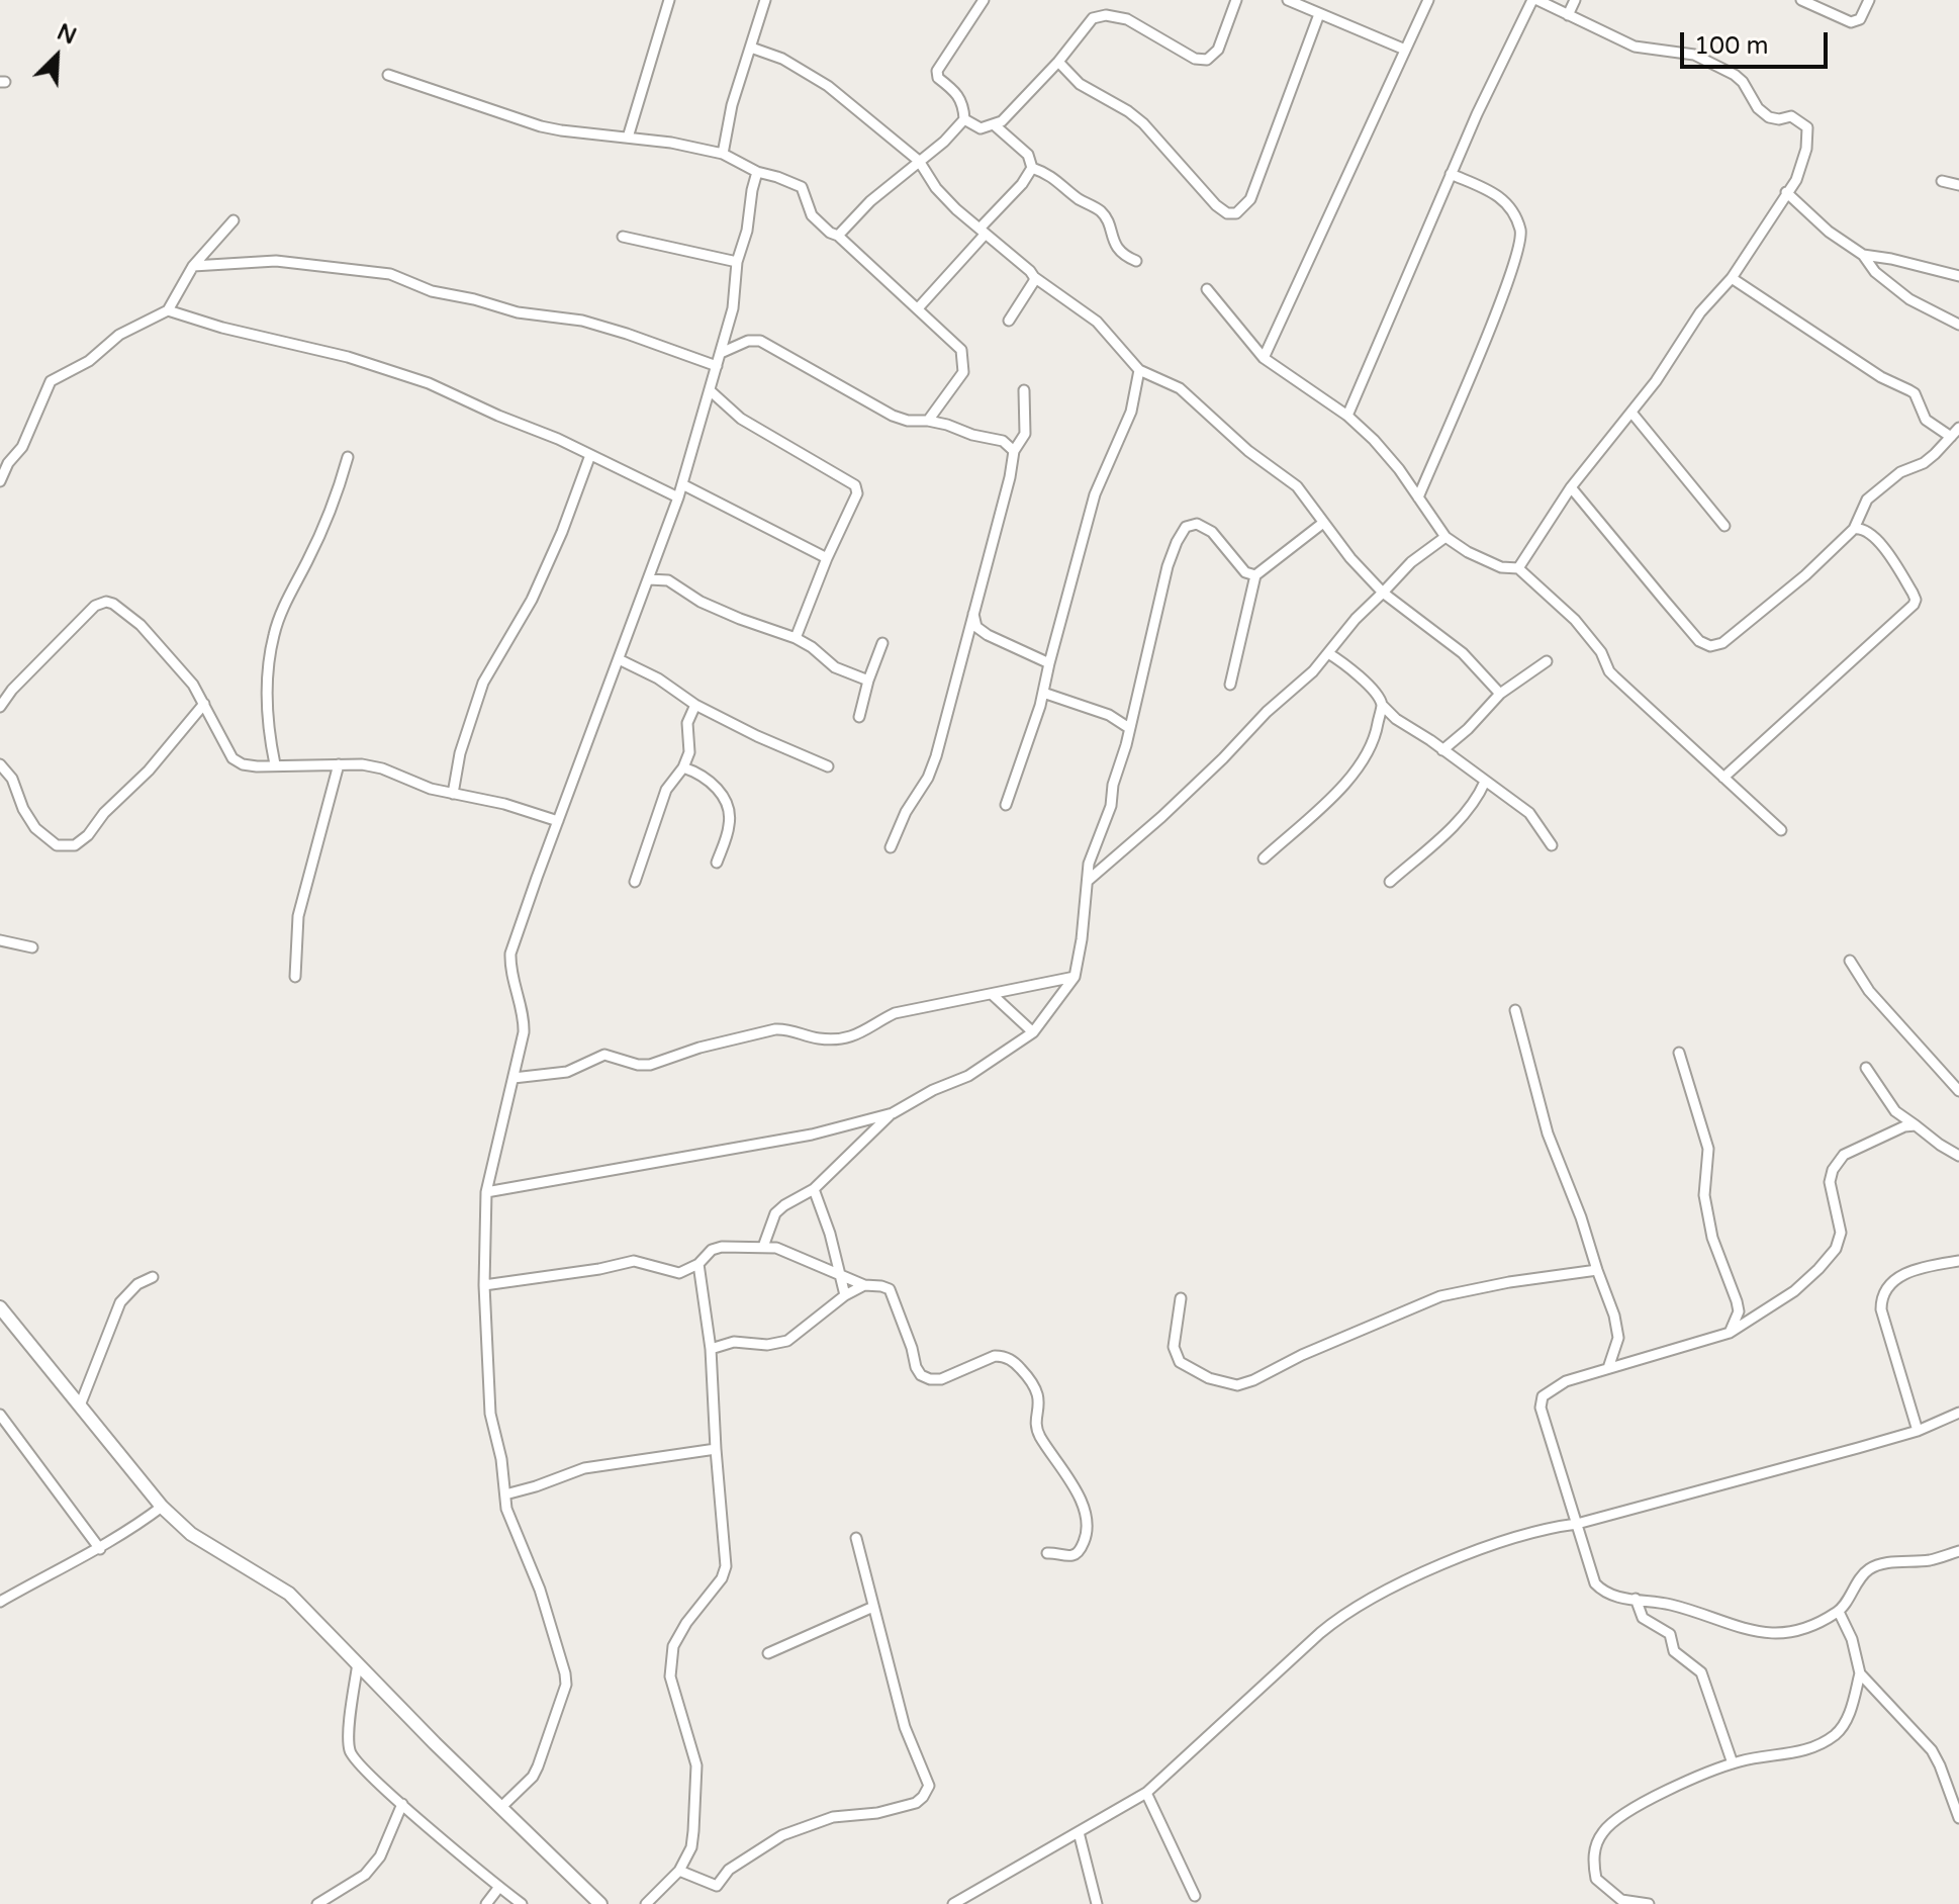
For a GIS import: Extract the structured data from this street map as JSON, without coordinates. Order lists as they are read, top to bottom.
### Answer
{
  "scale_bar": "100 m",
  "north": "top right"
}
